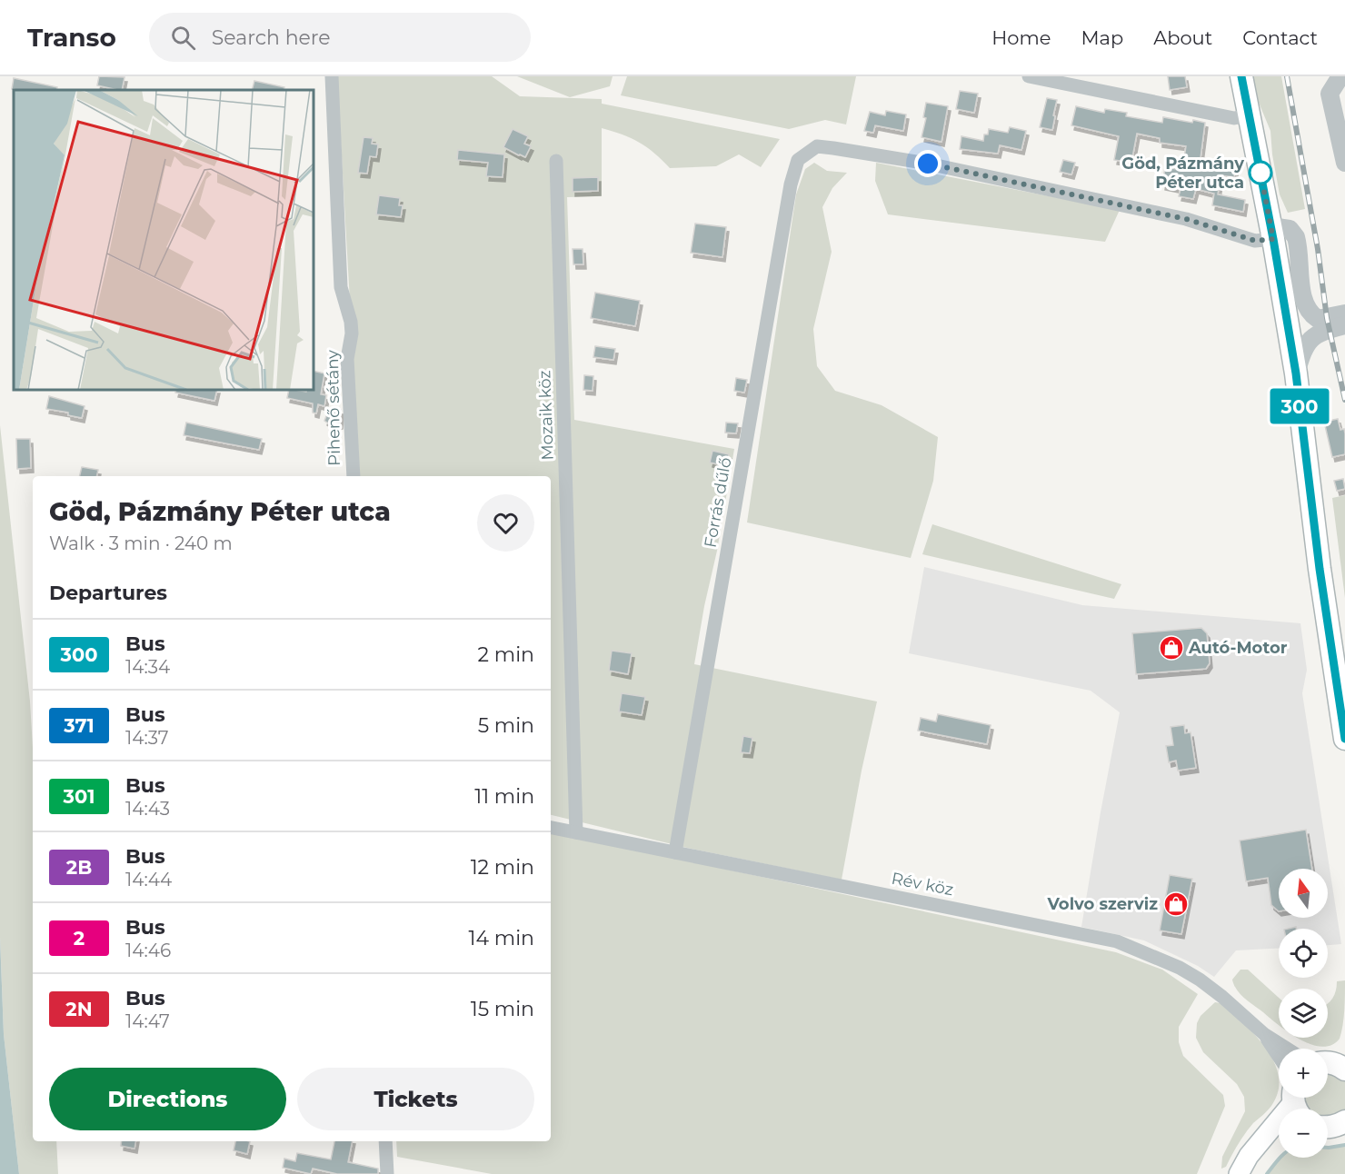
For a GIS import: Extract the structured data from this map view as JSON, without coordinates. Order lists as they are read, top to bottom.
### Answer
{
  "streets": {
    "street": [
      "Pihenő sétány",
      "Mozaik köz",
      "Forrás dűlő",
      "Rév köz"
    ]
  },
  "crossings": [
    ["Mozaik köz", "Rév köz"],
    ["Forrás dűlő", "Rév köz"]
  ],
  "places": {
    "other": ["Göd, Pázmány Péter utca"],
    "shop": ["Autó-Motor", "Volvo szerviz"]
  },
  "lines": ["bus line 300"],
  "north": "top",
  "page": {
    "header": "Transo",
    "search": "Search here",
    "nav": [
      "Home",
      "Map",
      "About",
      "Contact"
    ],
    "on_map": "300",
    "heading": [
      ["Göd, Pázmány Péter utca", "Walk · 3 min · 240 m"],
      "Departures"
    ],
    "list": [
      {
        "mark": "300",
        "name": "Bus",
        "note": "14:34",
        "value": "2 min"
      },
      {
        "mark": "371",
        "name": "Bus",
        "note": "14:37",
        "value": "5 min"
      },
      {
        "mark": "301",
        "name": "Bus",
        "note": "14:43",
        "value": "11 min"
      },
      {
        "mark": "2B",
        "name": "Bus",
        "note": "14:44",
        "value": "12 min"
      },
      {
        "mark": "2",
        "name": "Bus",
        "note": "14:46",
        "value": "14 min"
      },
      {
        "mark": "2N",
        "name": "Bus",
        "note": "14:47",
        "value": "15 min"
      }
    ],
    "map_buttons": ["+", "−"],
    "buttons": ["Directions", "Tickets"]
  }
}
